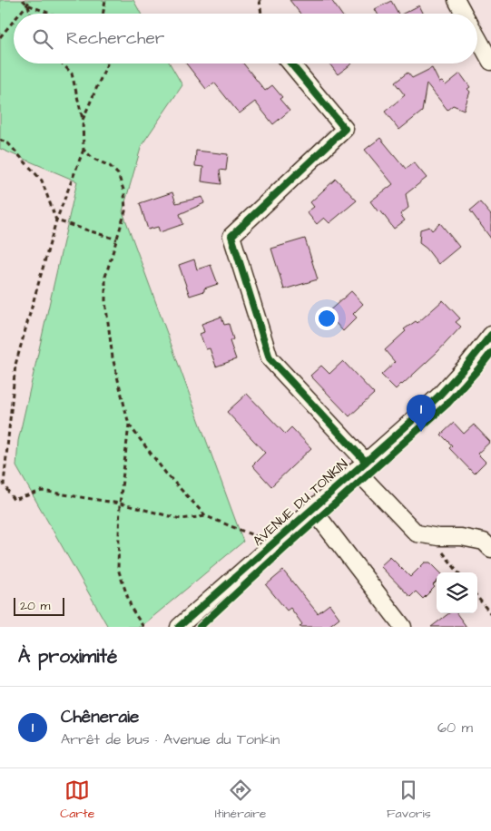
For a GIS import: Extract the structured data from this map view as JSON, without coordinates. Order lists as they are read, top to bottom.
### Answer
{
  "streets": {
    "street": ["AVENUE DU TONKIN"]
  },
  "scale_bar": "20 m",
  "page": {
    "search": "Rechercher",
    "pins": "1",
    "scale": "20 m",
    "heading": "À proximité",
    "list": [
      {
        "mark": "1",
        "name": "Chêneraie",
        "note": "Arrêt de bus · Avenue du Tonkin",
        "value": "60 m"
      }
    ],
    "nav": ["Carte", "Itinéraire", "Favoris"]
  }
}
